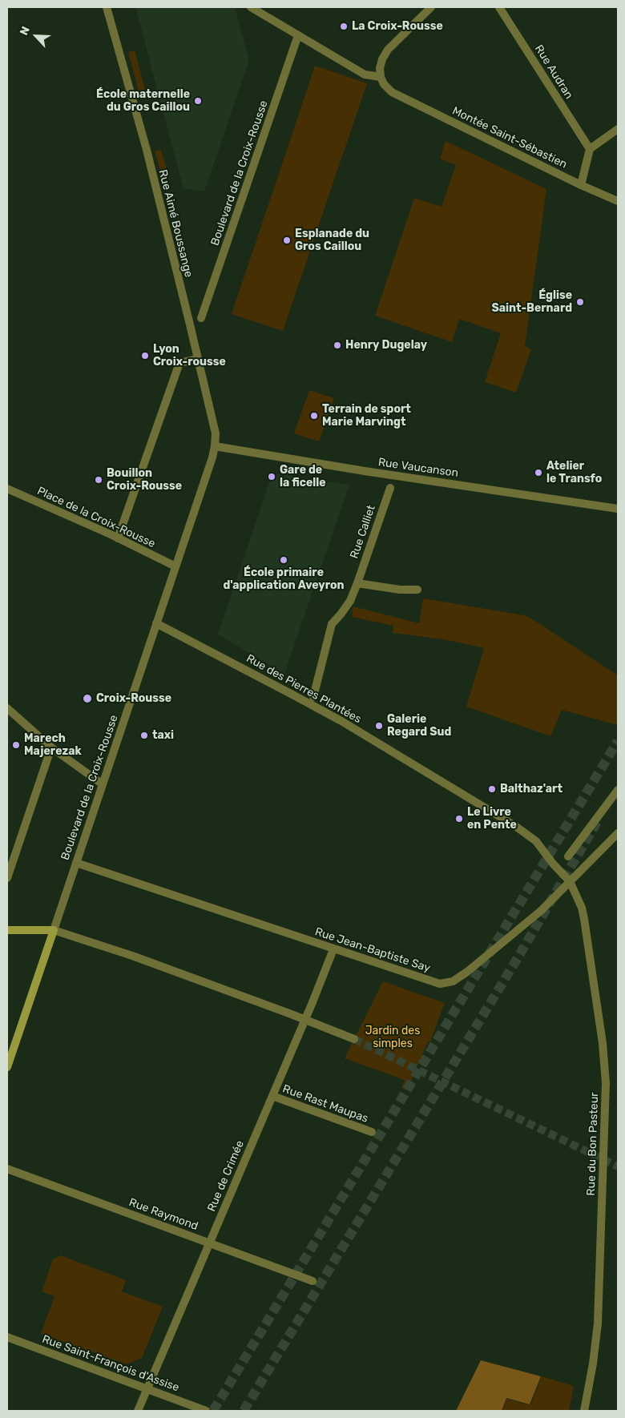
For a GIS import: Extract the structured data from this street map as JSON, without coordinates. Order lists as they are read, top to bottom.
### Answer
{
  "streets": {
    "main road": ["Boulevard de la Croix-Rousse"],
    "street": [
      "Rue Audran",
      "Montée Saint-Sébastien",
      "Rue Aimé Boussange",
      "Rue Vaucanson",
      "Place de la Croix-Rousse",
      "Rue Calliet",
      "Rue des Pierres Plantées",
      "Rue Jean-Baptiste Say",
      "Rue Rast Maupas",
      "Rue du Bon Pasteur",
      "Rue de Crimée",
      "Rue Raymond",
      "Rue Saint-François d'Assise"
    ]
  },
  "crossings": [
    ["Boulevard de la Croix-Rousse", "Rue Aimé Boussange"],
    ["Boulevard de la Croix-Rousse", "Rue Vaucanson"],
    ["Boulevard de la Croix-Rousse", "Place de la Croix-Rousse"],
    ["Boulevard de la Croix-Rousse", "Rue des Pierres Plantées"],
    ["Boulevard de la Croix-Rousse", "Rue Jean-Baptiste Say"],
    ["Rue Aimé Boussange", "Rue Vaucanson"],
    ["Rue des Pierres Plantées", "Rue Jean-Baptiste Say"],
    ["Rue des Pierres Plantées", "Rue du Bon Pasteur"],
    ["Rue Jean-Baptiste Say", "Rue du Bon Pasteur"],
    ["Rue Jean-Baptiste Say", "Rue de Crimée"],
    ["Rue Rast Maupas", "Rue de Crimée"],
    ["Rue de Crimée", "Rue Raymond"],
    ["Rue de Crimée", "Rue Saint-François d'Assise"]
  ],
  "parks": ["Jardin des simples"],
  "places": [
    "La Croix-Rousse",
    "École maternelle du Gros Caillou",
    "Esplanade du Gros Caillou",
    "Église Saint-Bernard",
    "Henry Dugelay",
    "Lyon Croix-rousse",
    "Terrain de sport Marie Marvingt",
    "Atelier le Transfo",
    "Gare de la ficelle",
    "Bouillon Croix-Rousse",
    "École primaire d'application Aveyron",
    "Croix-Rousse",
    "Galerie Regard Sud",
    "taxi",
    "Marech Majerezak",
    "Balthaz'art",
    "Le Livre en Pente"
  ],
  "north": "top left"
}
